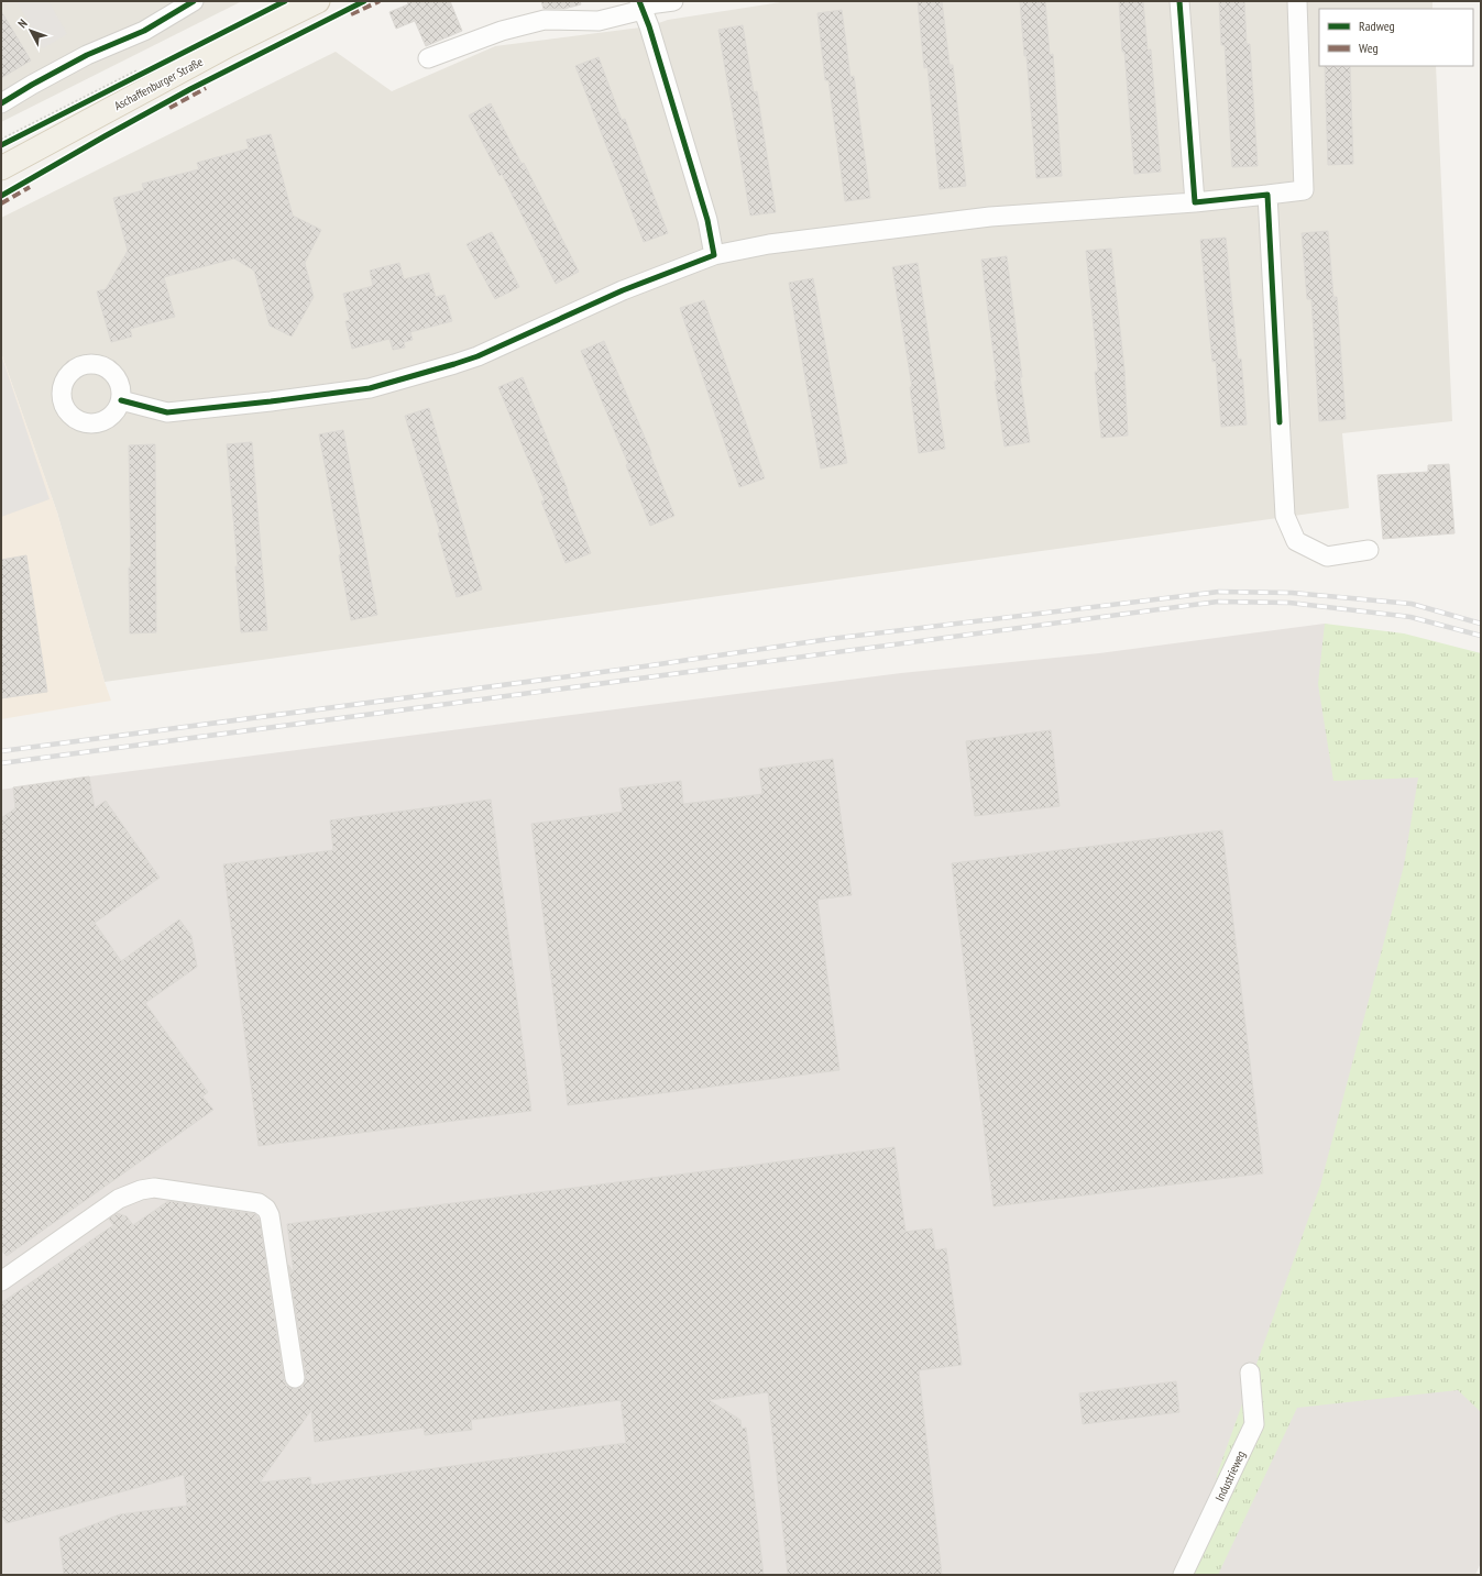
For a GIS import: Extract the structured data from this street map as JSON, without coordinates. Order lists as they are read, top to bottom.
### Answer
{
  "streets": {
    "main road": ["Aschaffenburger Straße"],
    "street": ["Industrieweg"]
  },
  "legend": ["Radweg", "Weg"],
  "north": "top left"
}
